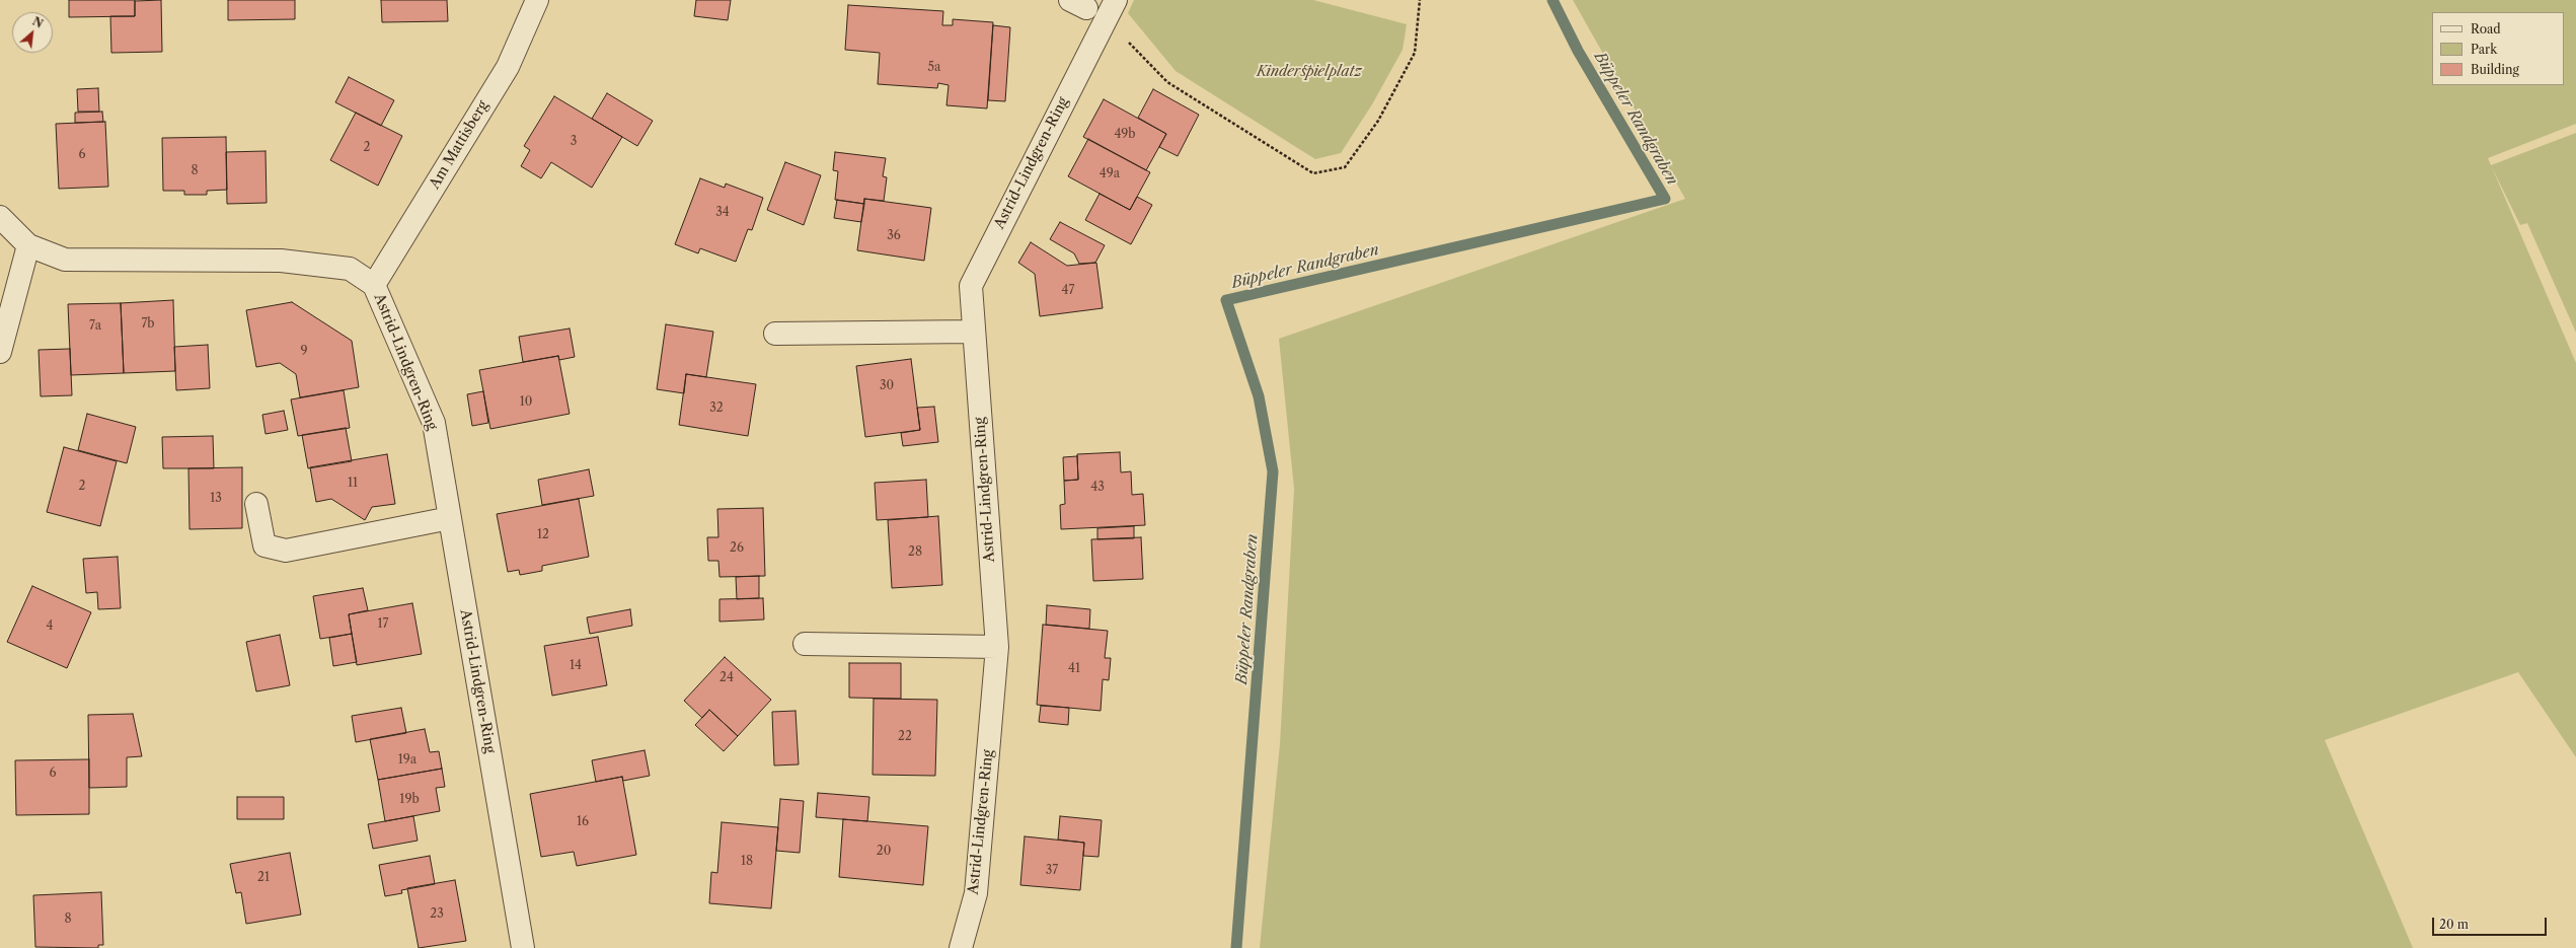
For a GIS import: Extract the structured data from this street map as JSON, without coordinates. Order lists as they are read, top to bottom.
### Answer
{
  "streets": {
    "street": ["Am Mattisberg", "Astrid-Lindgren-Ring"]
  },
  "crossings": [
    ["Am Mattisberg", "Astrid-Lindgren-Ring"]
  ],
  "water": ["Büppeler Randgraben"],
  "parks": ["Kinderspielplatz"],
  "house_numbers": [
    "5a",
    "49b",
    "3",
    "2",
    "6",
    "8",
    "49a",
    "34",
    "36",
    "47",
    "7b",
    "7a",
    "9",
    "30",
    "10",
    "32",
    "11",
    "2",
    "43",
    "13",
    "12",
    "26",
    "28",
    "17",
    "4",
    "14",
    "41",
    "24",
    "22",
    "19a",
    "6",
    "19b",
    "16",
    "20",
    "18",
    "37",
    "21",
    "23",
    "8"
  ],
  "legend": ["Road", "Park", "Building"],
  "scale_bar": "20 m",
  "north": "top right"
}
